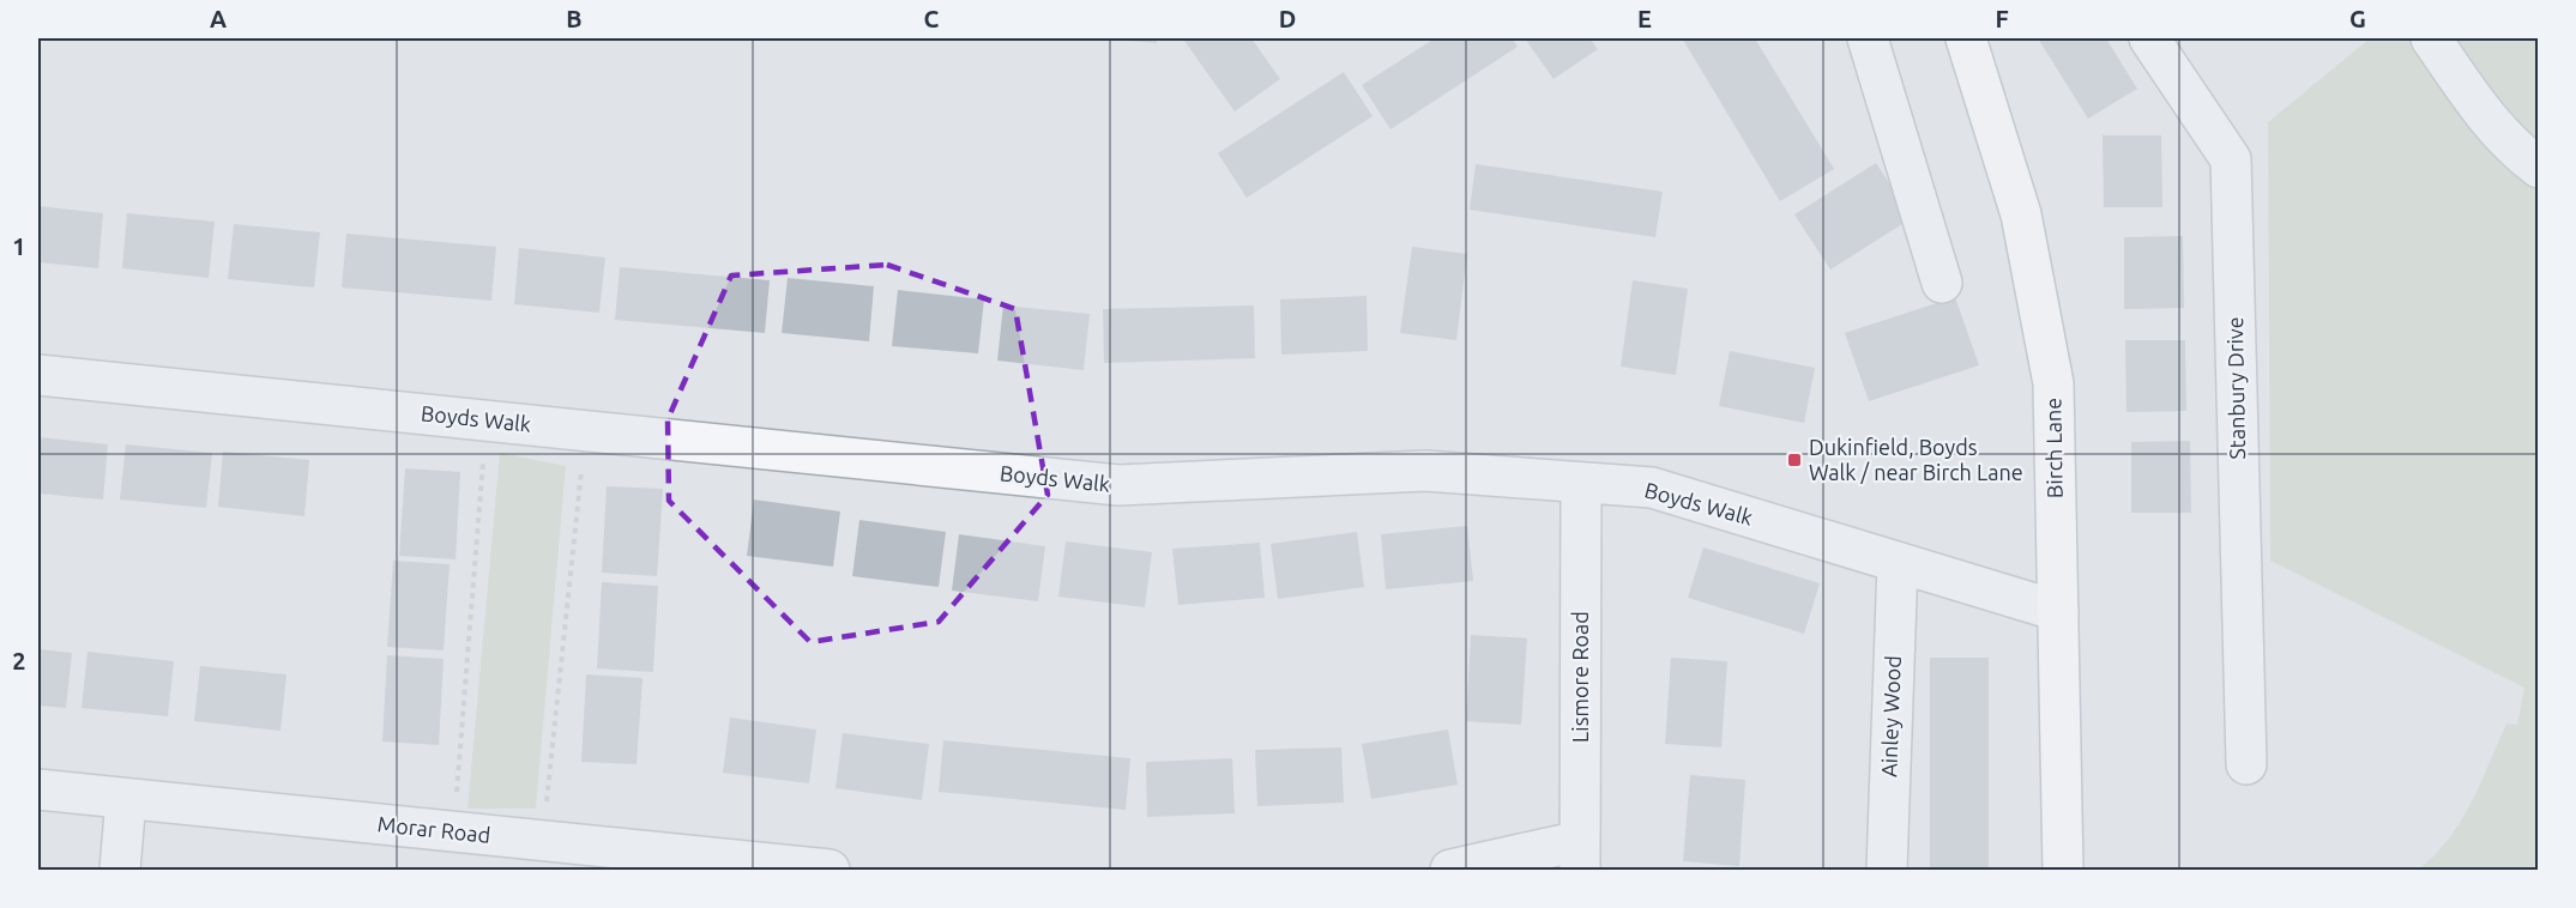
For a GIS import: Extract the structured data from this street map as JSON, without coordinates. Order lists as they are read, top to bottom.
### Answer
{
  "streets": {
    "main road": ["Birch Lane"],
    "street": [
      "Stanbury Drive",
      "Boyds Walk",
      "Lismore Road",
      "Ainley Wood",
      "Morar Road"
    ]
  },
  "crossings": [
    ["Boyds Walk", "Birch Lane"],
    ["Boyds Walk", "Lismore Road"],
    ["Boyds Walk", "Ainley Wood"]
  ],
  "places": {
    "transit": ["Dukinfield, Boyds Walk / near Birch Lane"]
  },
  "grid": {
    "columns": [
      "A",
      "B",
      "C",
      "D",
      "E",
      "F",
      "G"
    ],
    "rows": ["1", "2"]
  }
}
